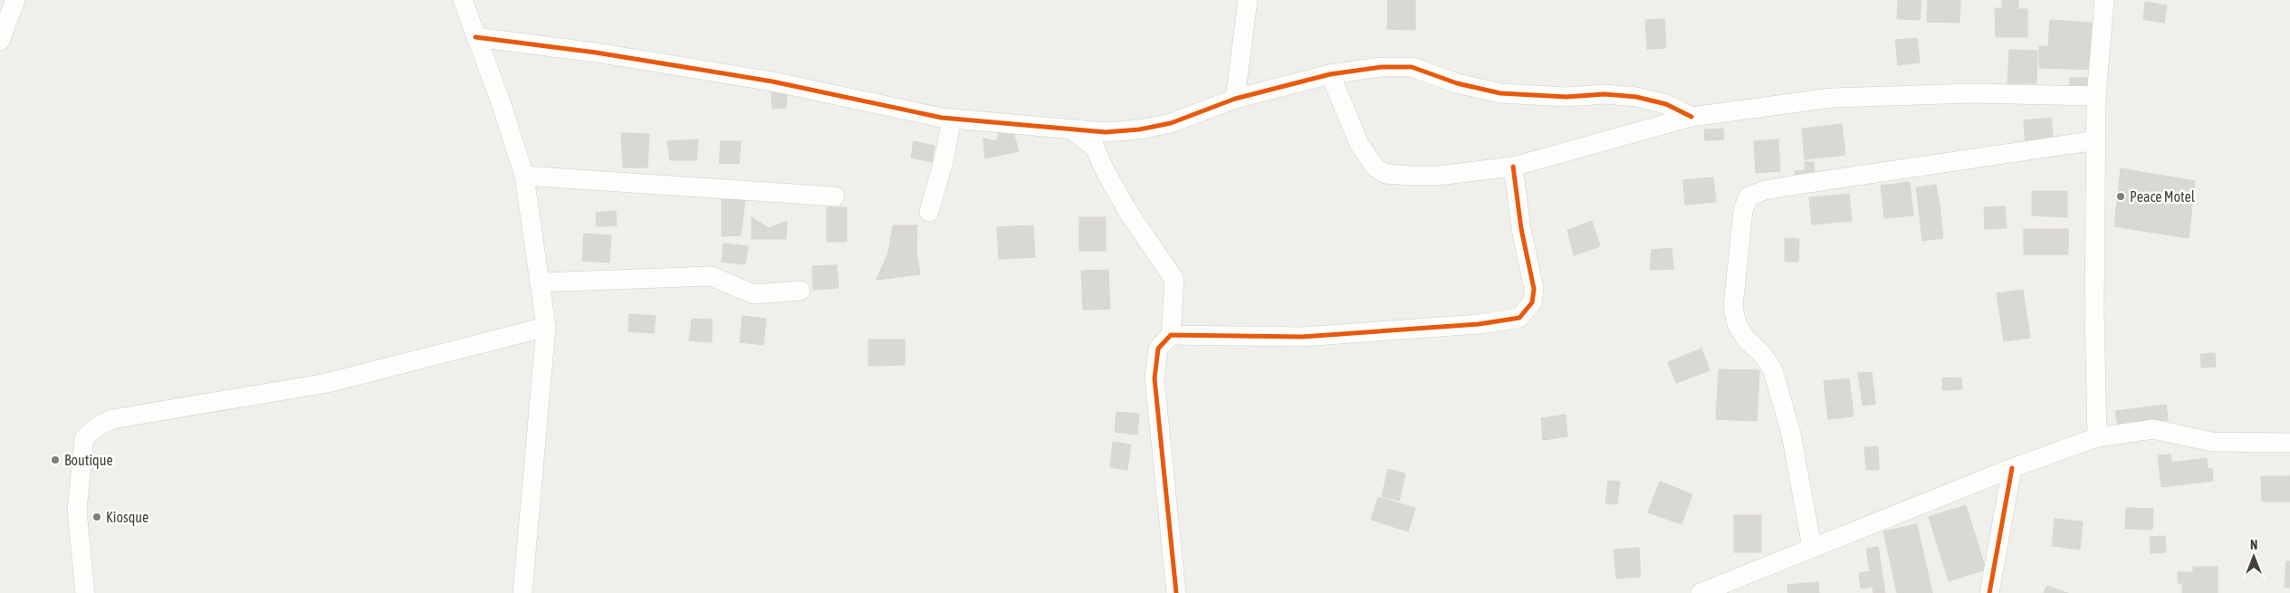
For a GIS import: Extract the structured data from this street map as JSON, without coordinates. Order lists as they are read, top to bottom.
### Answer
{
  "places": ["Peace Motel", "Boutique", "Kiosque"],
  "north": "top"
}
